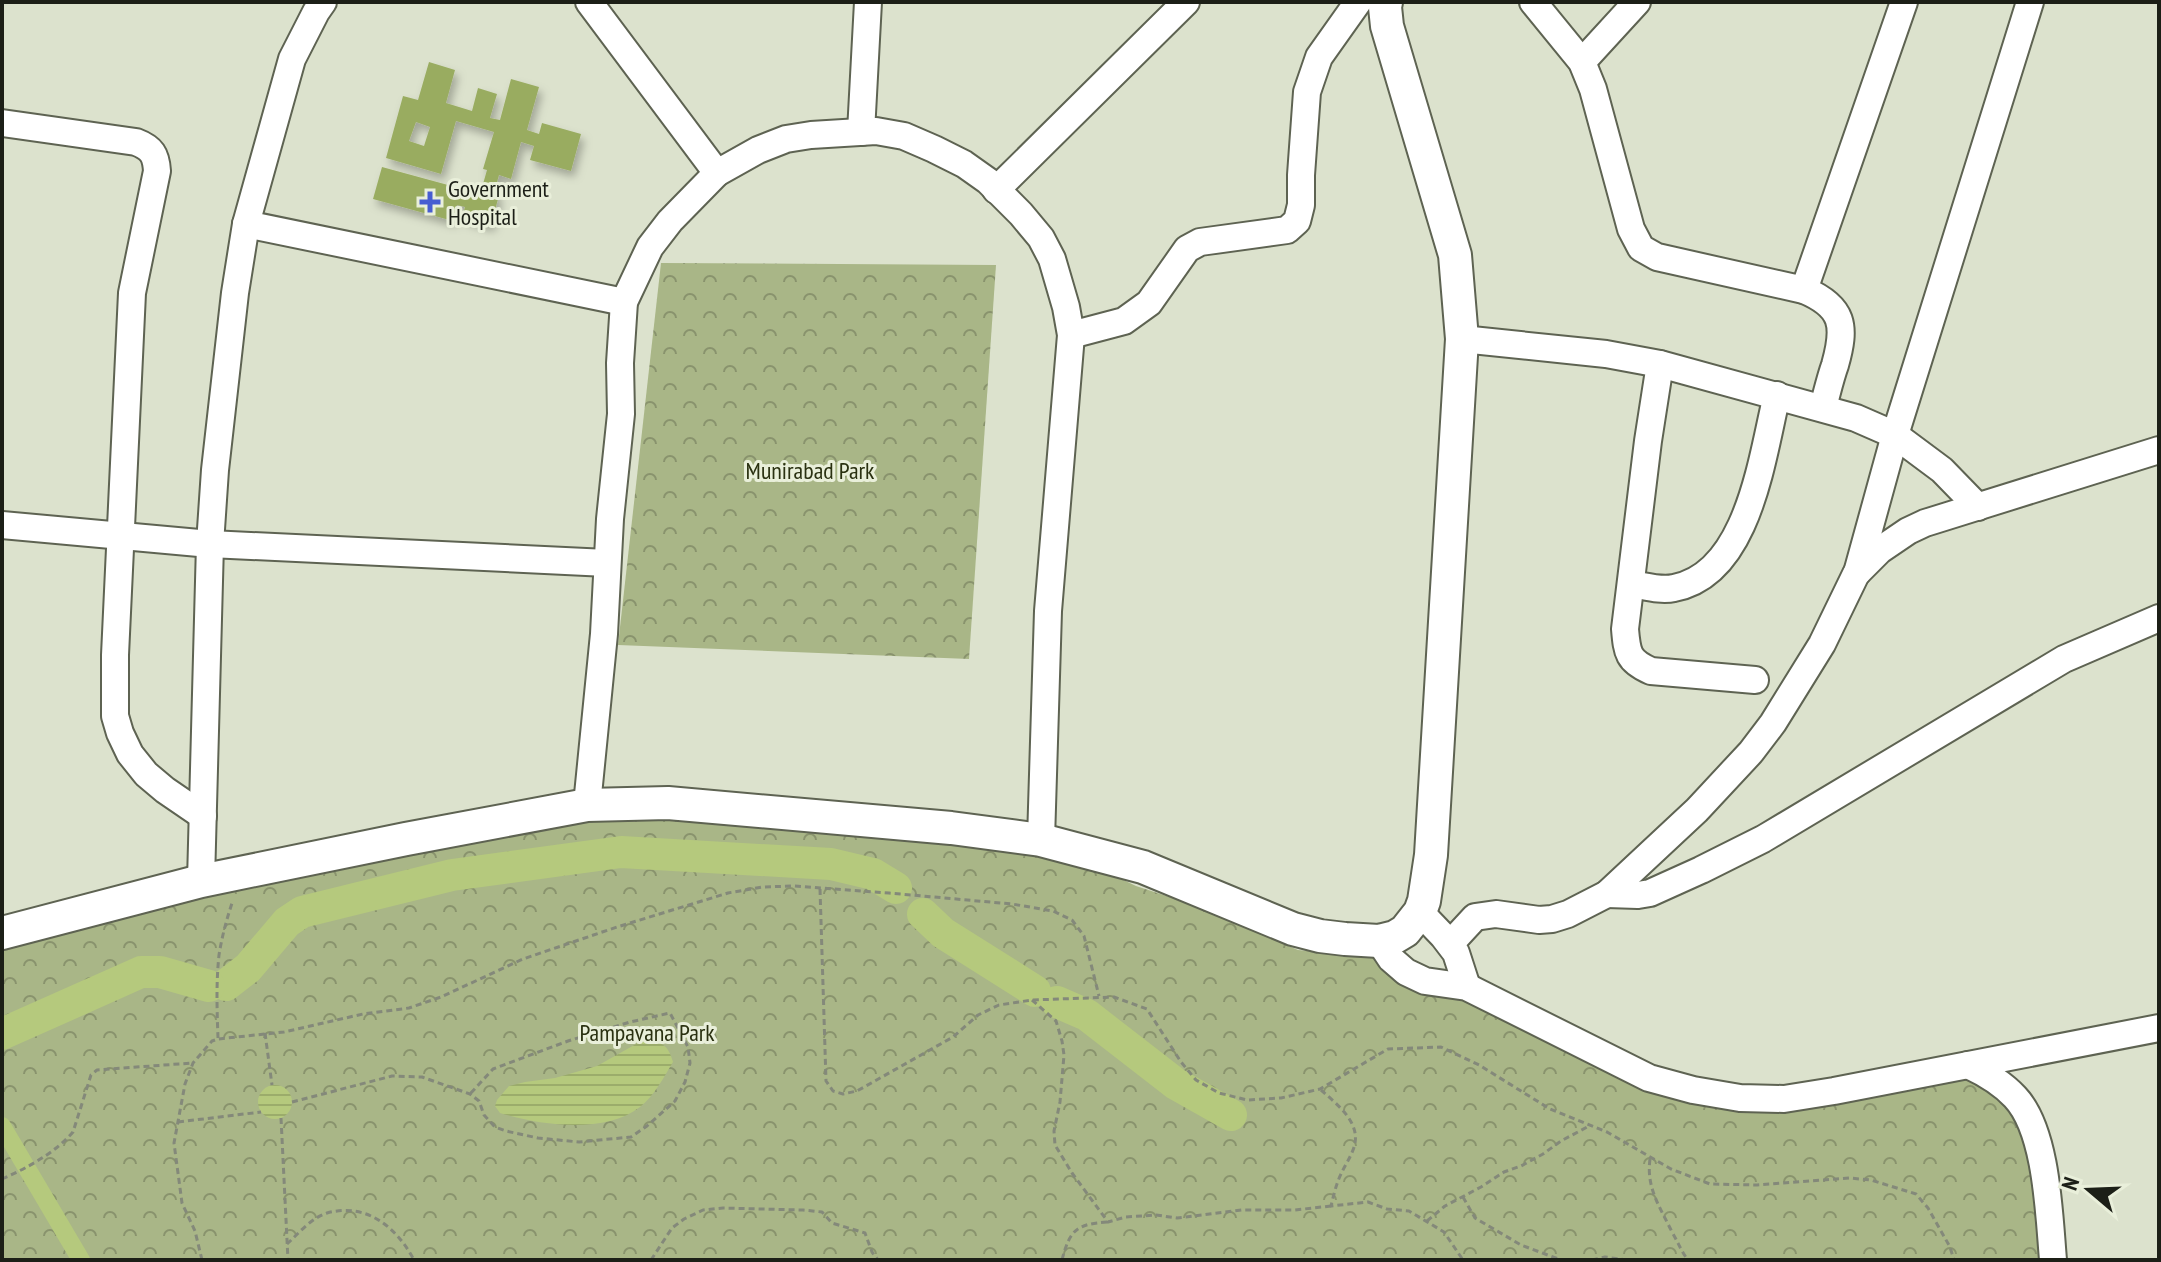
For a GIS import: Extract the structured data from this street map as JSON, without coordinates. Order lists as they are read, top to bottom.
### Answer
{
  "parks": ["Munirabad Park", "Pampavana Park"],
  "places": {
    "health": ["Government Hospital"]
  },
  "north": "left"
}
